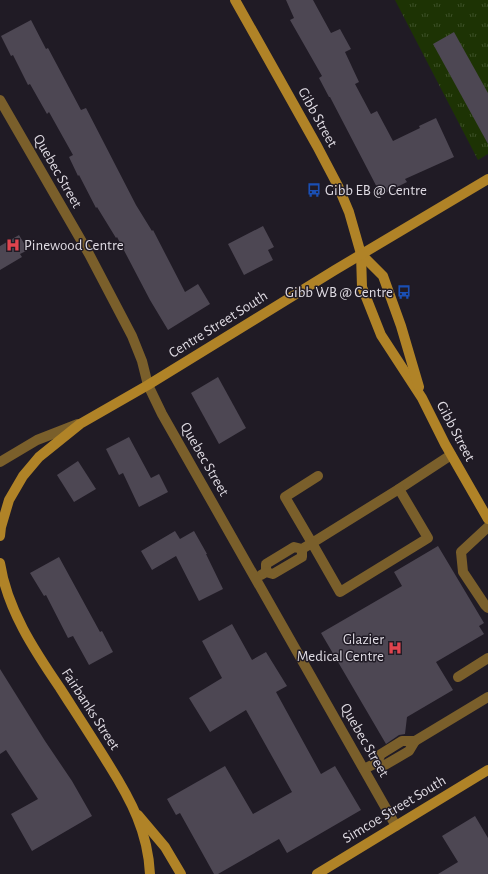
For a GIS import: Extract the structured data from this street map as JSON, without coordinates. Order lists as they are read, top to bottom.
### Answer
{
  "streets": {
    "main road": [
      "Gibb Street",
      "Centre Street South",
      "Fairbanks Street",
      "Simcoe Street South"
    ],
    "street": ["Quebec Street"]
  },
  "crossings": [
    ["Gibb Street", "Centre Street South"],
    ["Quebec Street", "Centre Street South"],
    ["Quebec Street", "Simcoe Street South"]
  ],
  "places": {
    "bus stop": ["Gibb EB @ Centre", "Gibb WB @ Centre"],
    "hospital": ["Pinewood Centre", "Glazier Medical Centre"]
  }
}
